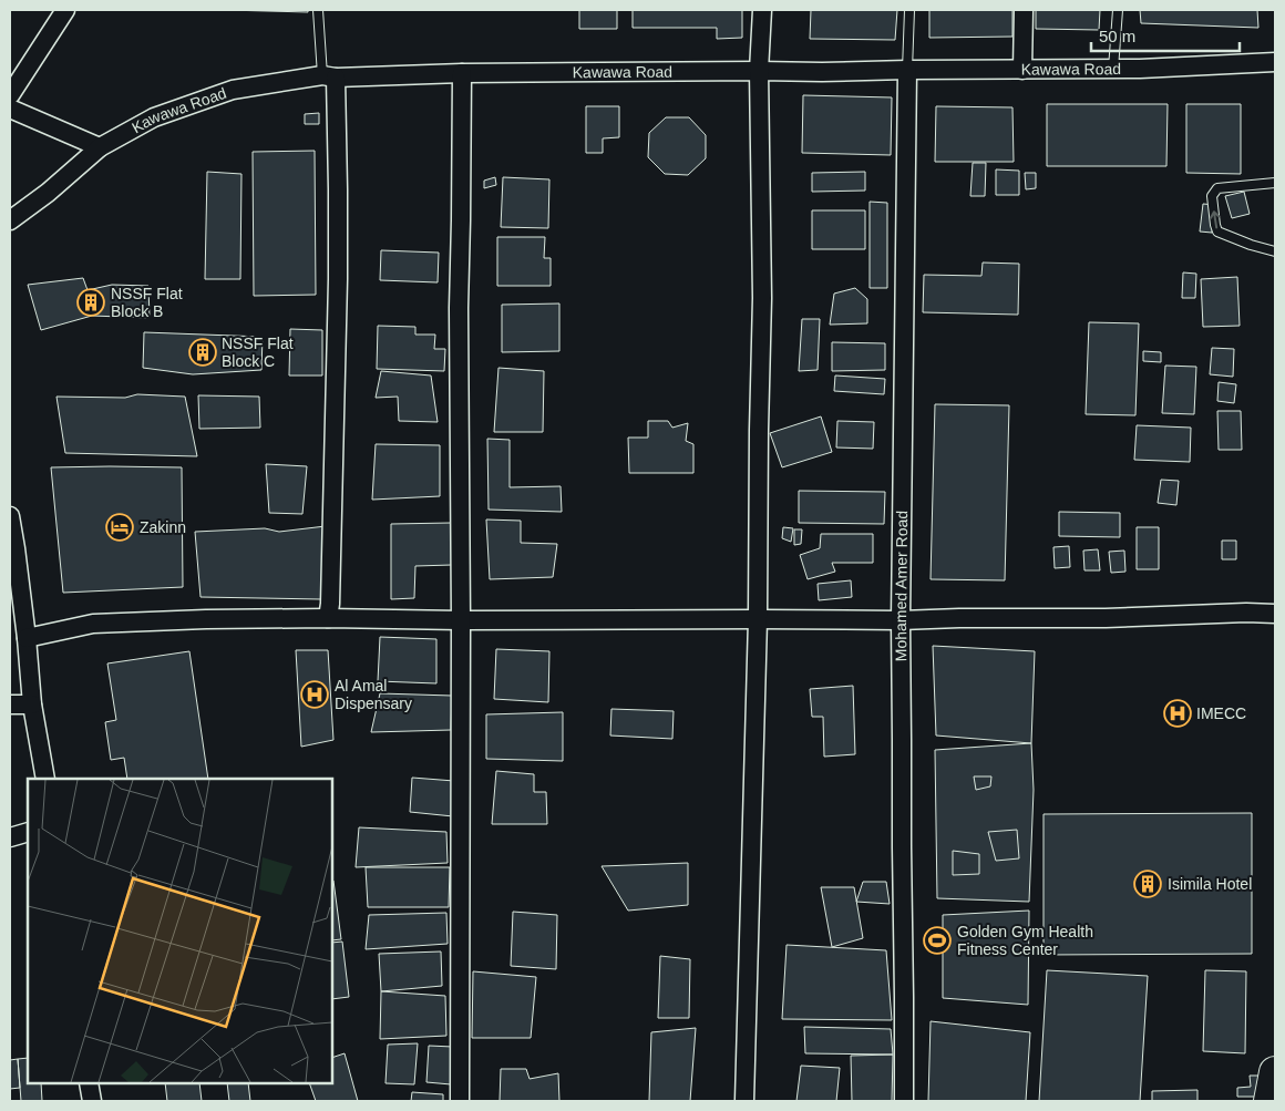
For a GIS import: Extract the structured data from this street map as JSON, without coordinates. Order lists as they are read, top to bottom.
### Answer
{
  "streets": {
    "street": ["Kawawa Road", "Mohamed Amer Road"]
  },
  "crossings": [
    ["Kawawa Road", "Mohamed Amer Road"]
  ],
  "places": {
    "building": ["NSSF Flat Block B", "NSSF Flat Block C", "Isimila Hotel"],
    "hotel": ["Zakinn"],
    "hospital": ["Al Amal Dispensary", "IMECC"],
    "sports": ["Golden Gym Health Fitness Center"]
  },
  "scale_bar": "50 m"
}
